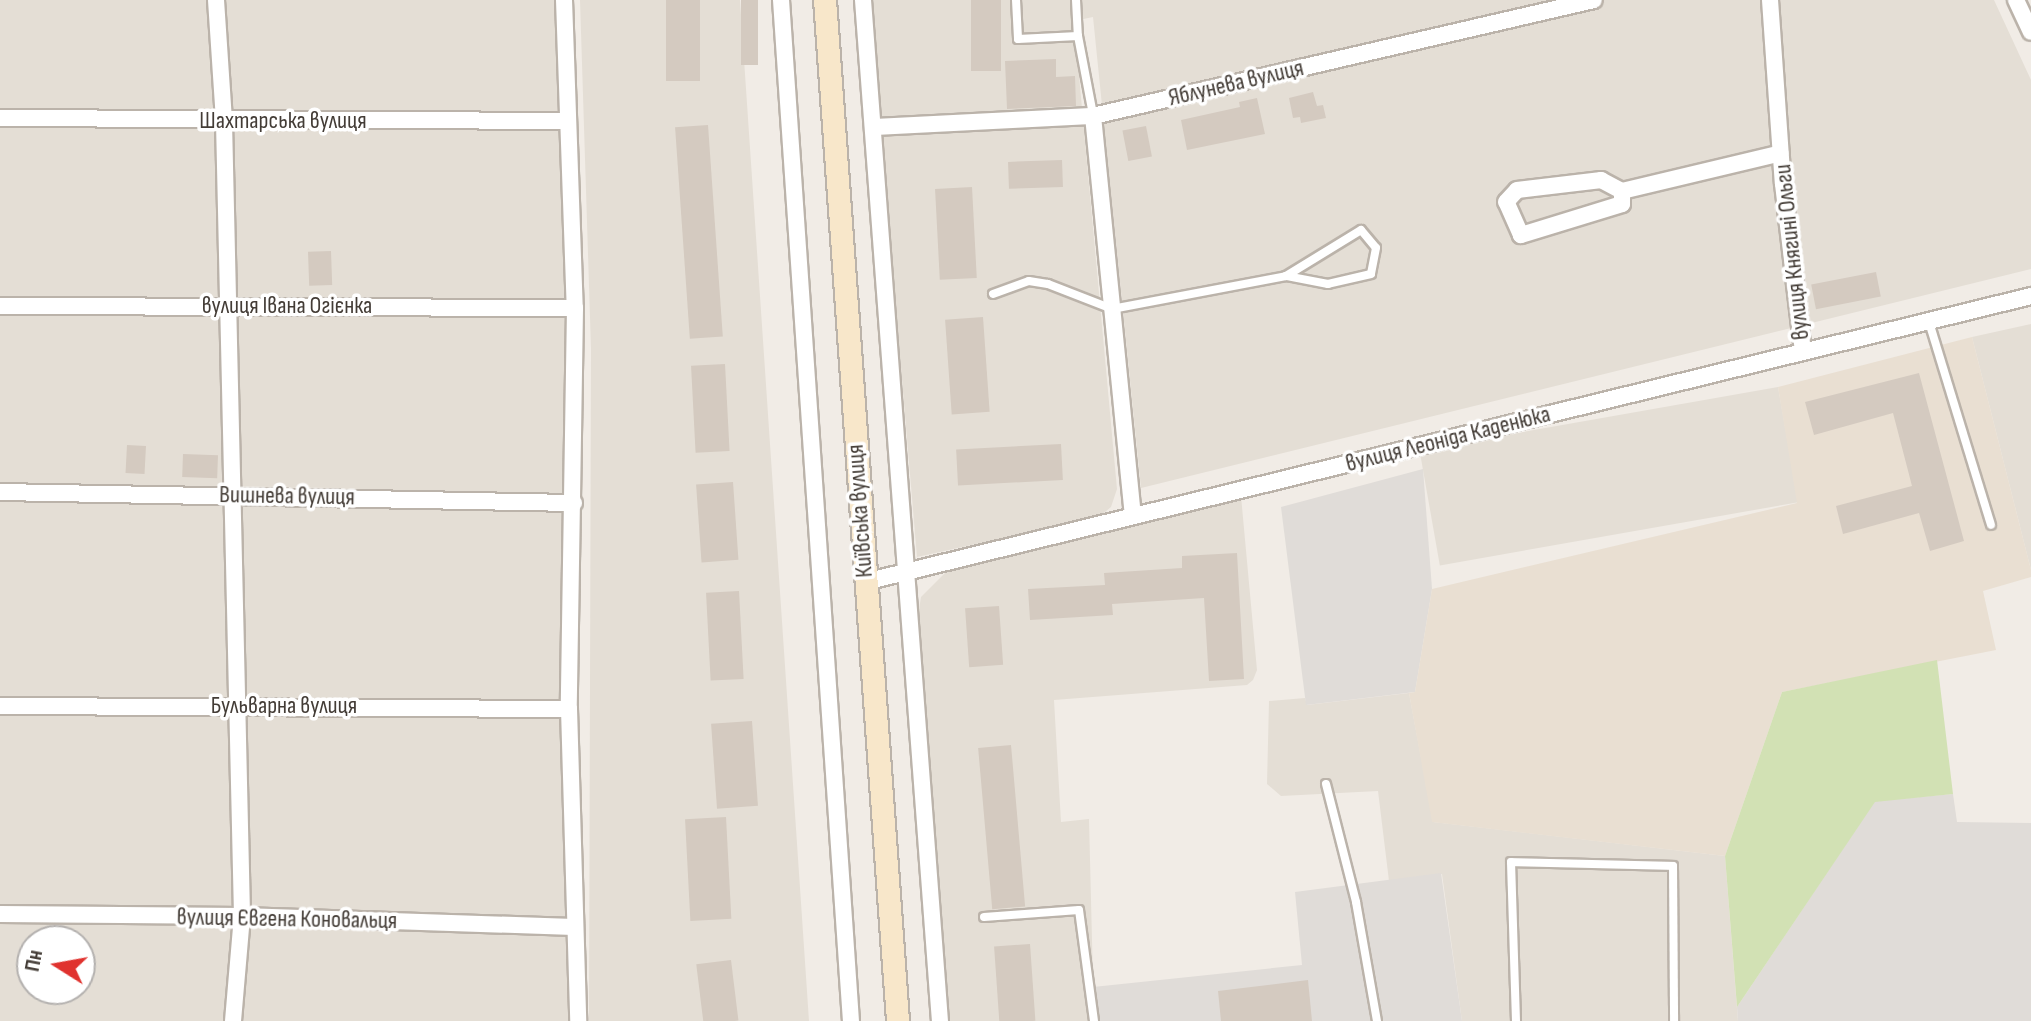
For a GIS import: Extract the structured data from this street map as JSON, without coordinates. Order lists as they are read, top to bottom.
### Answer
{
  "streets": {
    "main road": ["Київська вулиця"],
    "street": [
      "Яблунева вулиця",
      "Шахтарська вулиця",
      "вулиця Княгині Ольги",
      "вулиця Івана Огієнка",
      "вулиця Леоніда Каденюка",
      "Вишнева вулиця",
      "Бульварна вулиця",
      "вулиця Євгена Коновальця"
    ]
  },
  "crossings": [
    ["вулиця Княгині Ольги", "вулиця Леоніда Каденюка"],
    ["вулиця Леоніда Каденюка", "Київська вулиця"]
  ],
  "north": "left"
}
